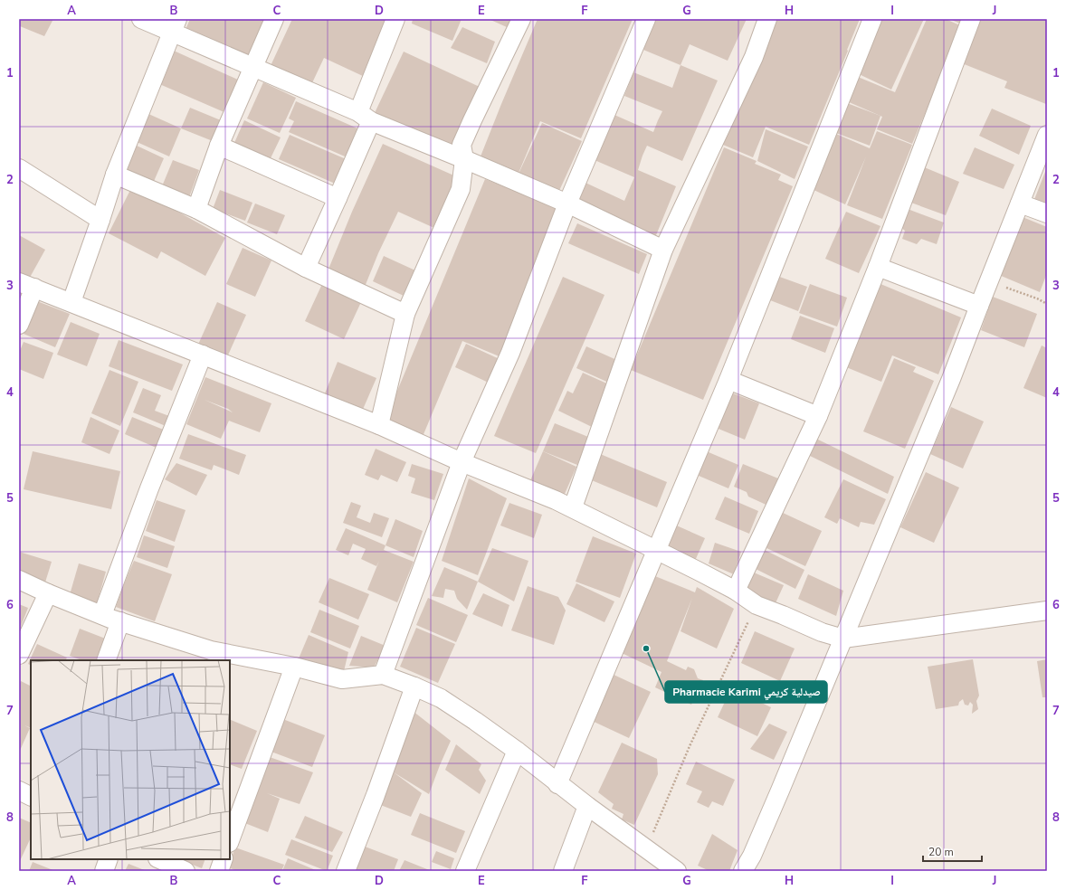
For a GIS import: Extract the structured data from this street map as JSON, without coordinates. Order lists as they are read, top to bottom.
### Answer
{
  "places": ["Pharmacie Karimi صيدلية كريمي"],
  "scale_bar": "20 m",
  "grid": {
    "columns": [
      "A",
      "B",
      "C",
      "D",
      "E",
      "F",
      "G",
      "H",
      "I",
      "J"
    ],
    "rows": [
      "1",
      "2",
      "3",
      "4",
      "5",
      "6",
      "7",
      "8"
    ]
  }
}
